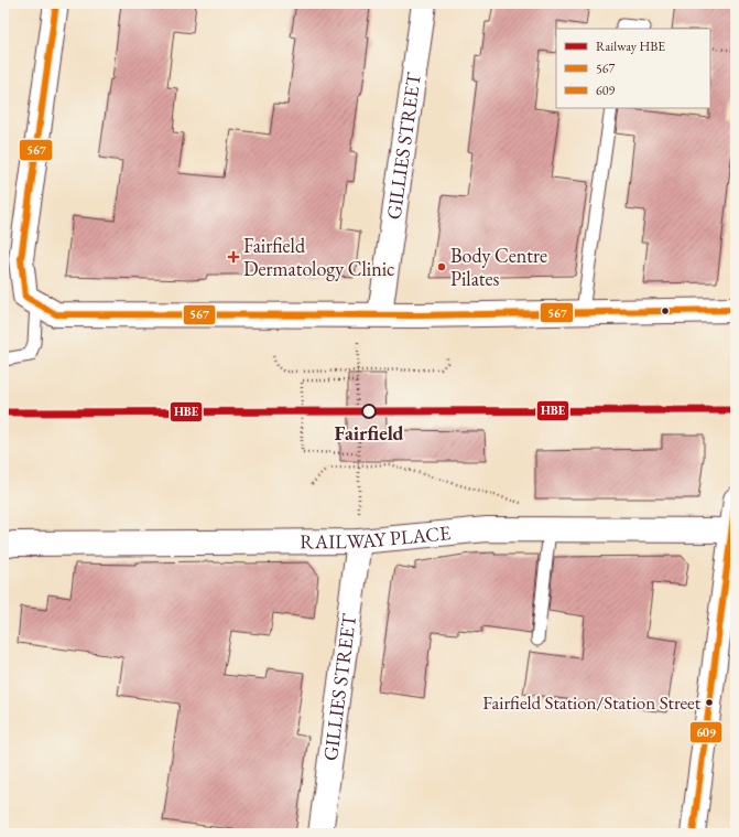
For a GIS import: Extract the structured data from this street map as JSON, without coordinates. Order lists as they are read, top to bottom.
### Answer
{
  "streets": {
    "street": ["GILLIES STREET", "RAILWAY PLACE"]
  },
  "crossings": [
    ["GILLIES STREET", "RAILWAY PLACE"]
  ],
  "places": {
    "health": ["Fairfield Dermatology Clinic"],
    "other": ["Body Centre Pilates", "Fairfield", "Fairfield Station/Station Street"]
  },
  "lines": ["transit line 567", "rail line HBE", "transit line 609"],
  "legend": ["Railway HBE", "567", "609"]
}
